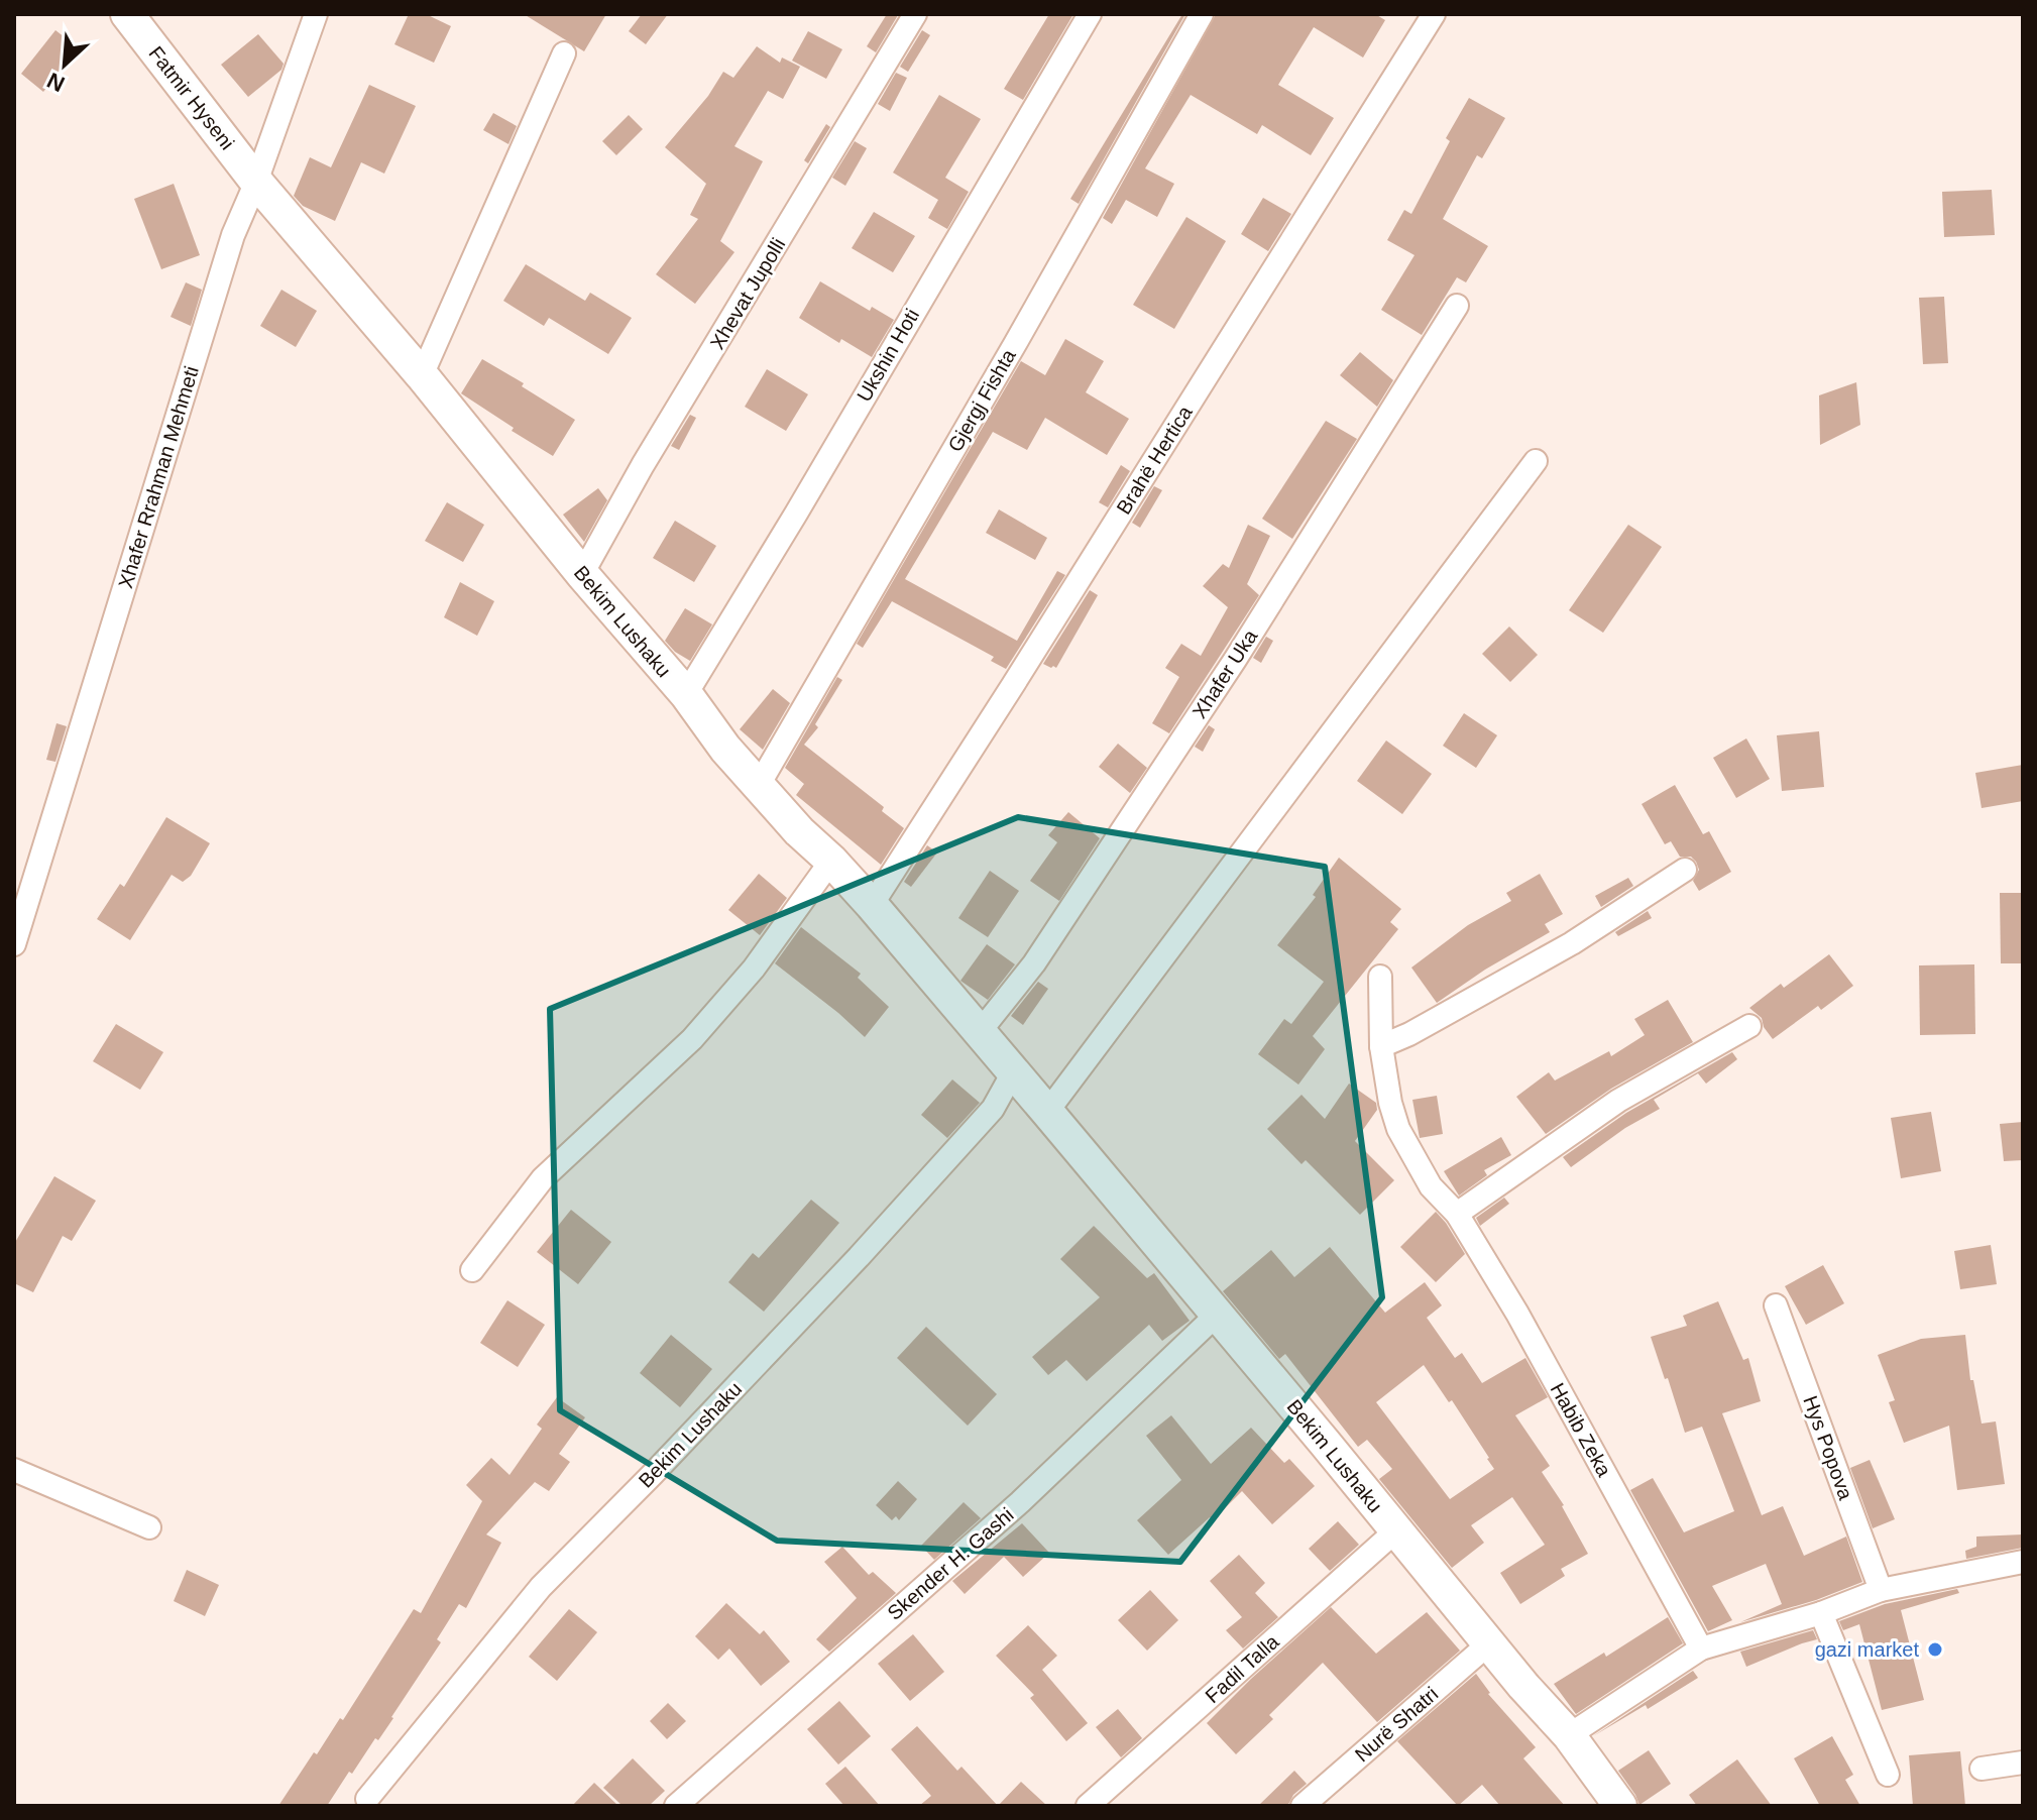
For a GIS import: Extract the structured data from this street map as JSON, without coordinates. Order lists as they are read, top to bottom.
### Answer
{
  "streets": {
    "street": [
      "Fatmir Hyseni",
      "Xhevat Jupolli",
      "Ukshin Hoti",
      "Gjergj Fishta",
      "Brahë Hertica",
      "Xhafer Rrahman Mehmeti",
      "Bekim Lushaku",
      "Xhafer Uka",
      "Habib Zeka",
      "Hys Popova",
      "Skender H. Gashi",
      "Fadil Talla",
      "Nurë Shatri"
    ]
  },
  "crossings": [
    ["Fatmir Hyseni", "Xhafer Rrahman Mehmeti"],
    ["Fatmir Hyseni", "Bekim Lushaku"],
    ["Xhevat Jupolli", "Bekim Lushaku"],
    ["Ukshin Hoti", "Bekim Lushaku"],
    ["Gjergj Fishta", "Bekim Lushaku"],
    ["Brahë Hertica", "Bekim Lushaku"],
    ["Xhafer Rrahman Mehmeti", "Bekim Lushaku"],
    ["Bekim Lushaku", "Xhafer Uka"],
    ["Bekim Lushaku", "Skender H. Gashi"],
    ["Bekim Lushaku", "Fadil Talla"],
    ["Bekim Lushaku", "Nurë Shatri"]
  ],
  "places": ["gazi market"],
  "north": "bottom left"
}
